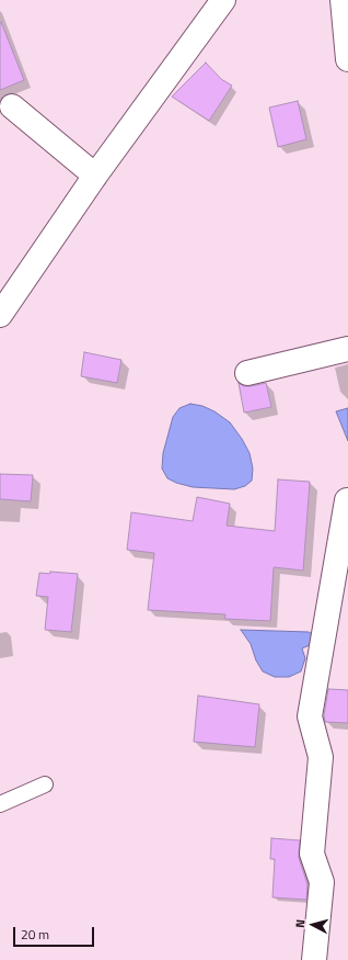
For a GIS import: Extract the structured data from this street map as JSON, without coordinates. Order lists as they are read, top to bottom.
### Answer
{
  "scale_bar": "20 m",
  "north": "left"
}
